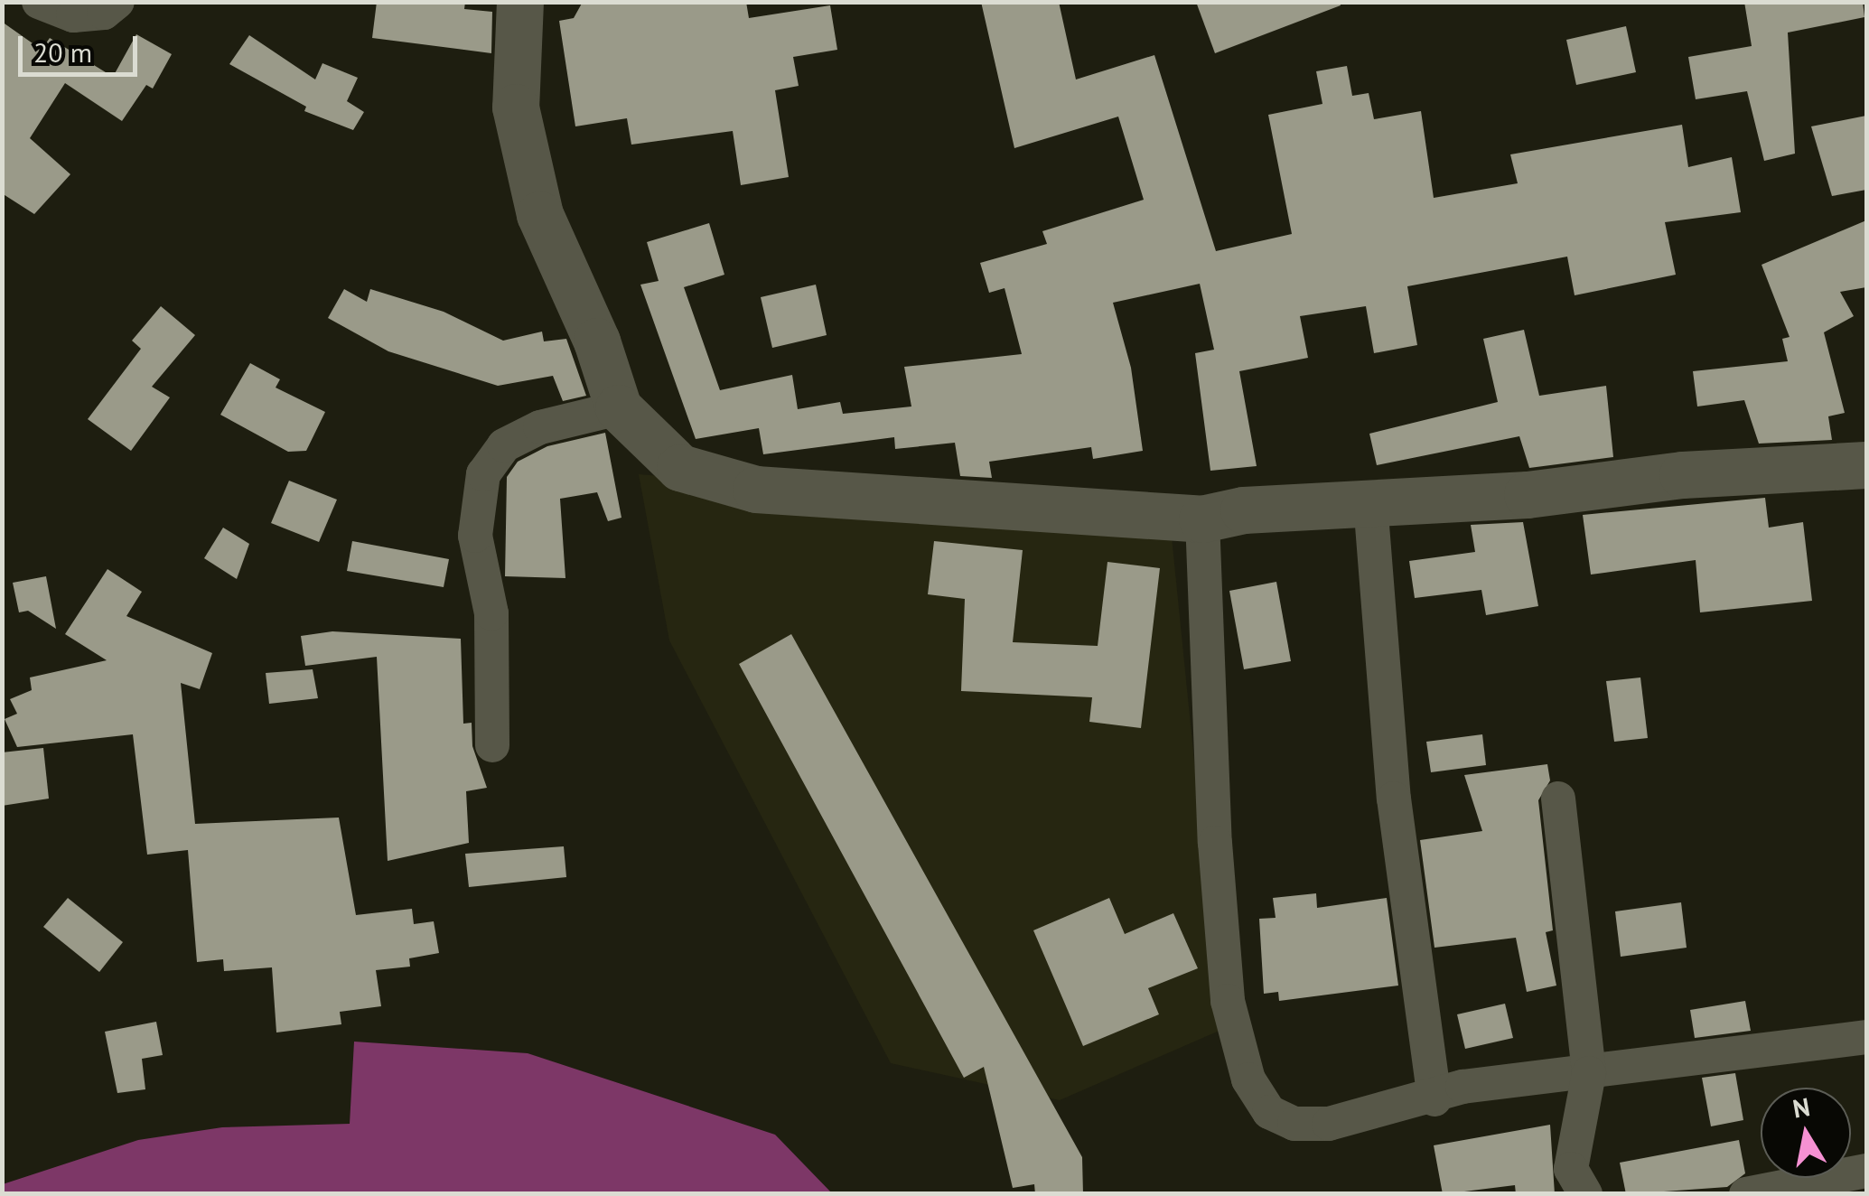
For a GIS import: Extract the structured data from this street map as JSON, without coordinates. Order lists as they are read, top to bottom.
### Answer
{
  "scale_bar": "20 m",
  "north": "top"
}
